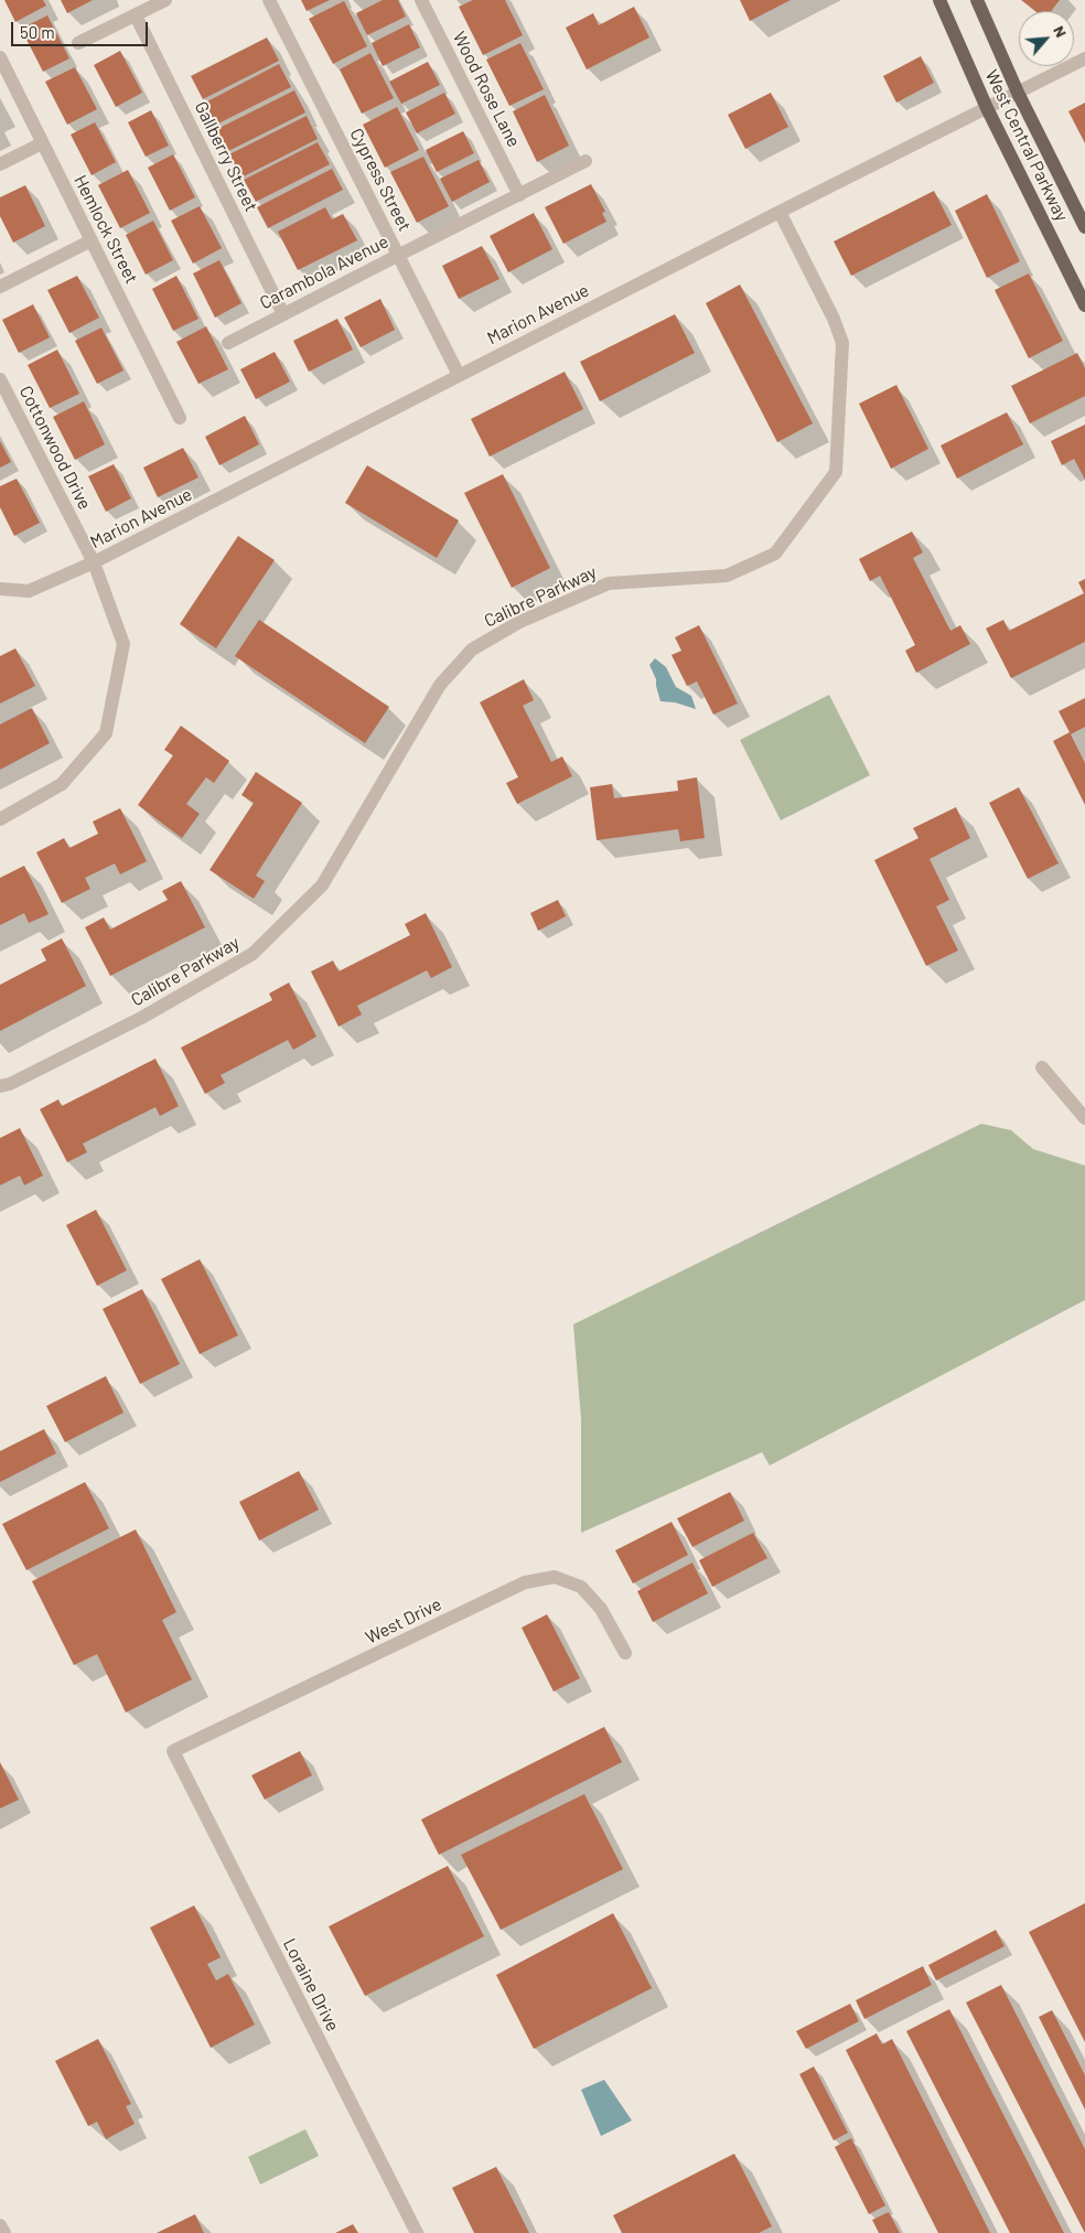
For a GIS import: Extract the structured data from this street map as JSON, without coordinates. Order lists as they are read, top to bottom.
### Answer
{
  "streets": {
    "main road": ["West Central Parkway"],
    "street": [
      "Wood Rose Lane",
      "Gallberry Street",
      "Cypress Street",
      "Hemlock Street",
      "Carambola Avenue",
      "Marion Avenue",
      "Cottonwood Drive",
      "Calibre Parkway",
      "West Drive",
      "Loraine Drive"
    ]
  },
  "crossings": [
    ["Wood Rose Lane", "Carambola Avenue"],
    ["West Central Parkway", "Marion Avenue"],
    ["Gallberry Street", "Carambola Avenue"],
    ["Cypress Street", "Carambola Avenue"],
    ["Cypress Street", "Marion Avenue"],
    ["Marion Avenue", "Cottonwood Drive"],
    ["Marion Avenue", "Calibre Parkway"],
    ["West Drive", "Loraine Drive"]
  ],
  "scale_bar": "50 m",
  "north": "top right"
}
